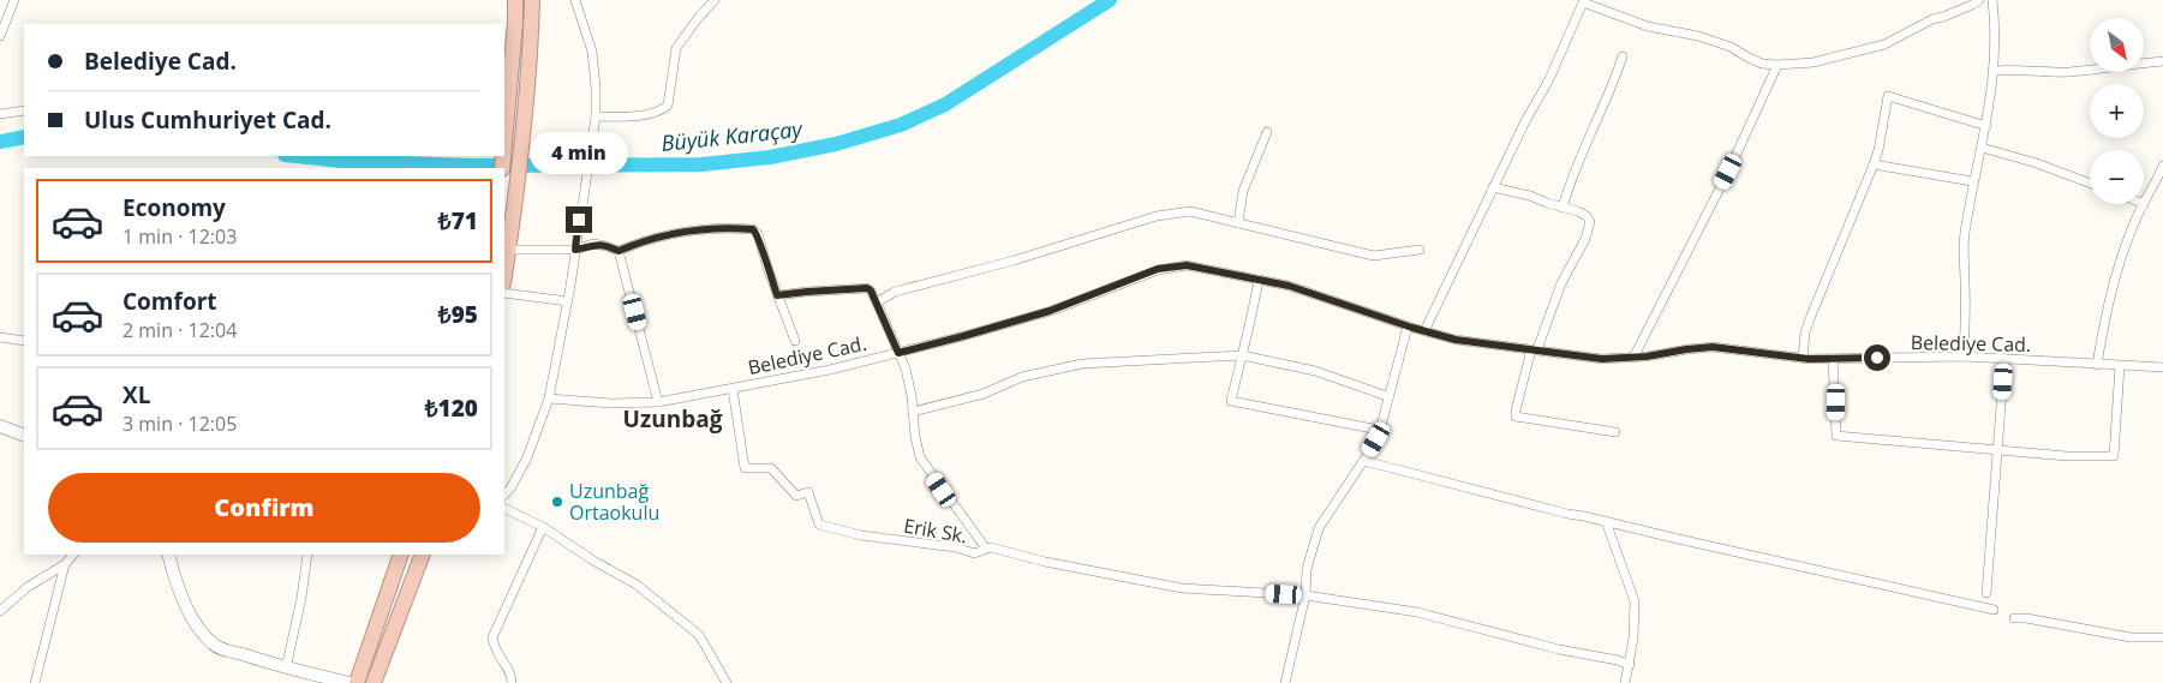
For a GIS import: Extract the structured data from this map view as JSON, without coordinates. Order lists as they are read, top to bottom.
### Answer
{
  "streets": {
    "street": ["Belediye Cad.", "Erik Sk."]
  },
  "crossings": [
    ["Belediye Cad.", "Erik Sk."]
  ],
  "districts": ["Uzunbağ"],
  "water": ["Büyük Karaçay"],
  "places": ["Uzunbağ Ortaokulu"],
  "north": "bottom right",
  "page": {
    "map_buttons": ["+", "−"],
    "banner": ["Belediye Cad.", "Ulus Cumhuriyet Cad."],
    "bubble": "4 min",
    "list": [
      {
        "name": "Economy",
        "note": "1 min · 12:03",
        "value": "₺71"
      },
      {
        "name": "Comfort",
        "note": "2 min · 12:04",
        "value": "₺95"
      },
      {
        "name": "XL",
        "note": "3 min · 12:05",
        "value": "₺120"
      }
    ],
    "buttons": "Confirm"
  }
}
